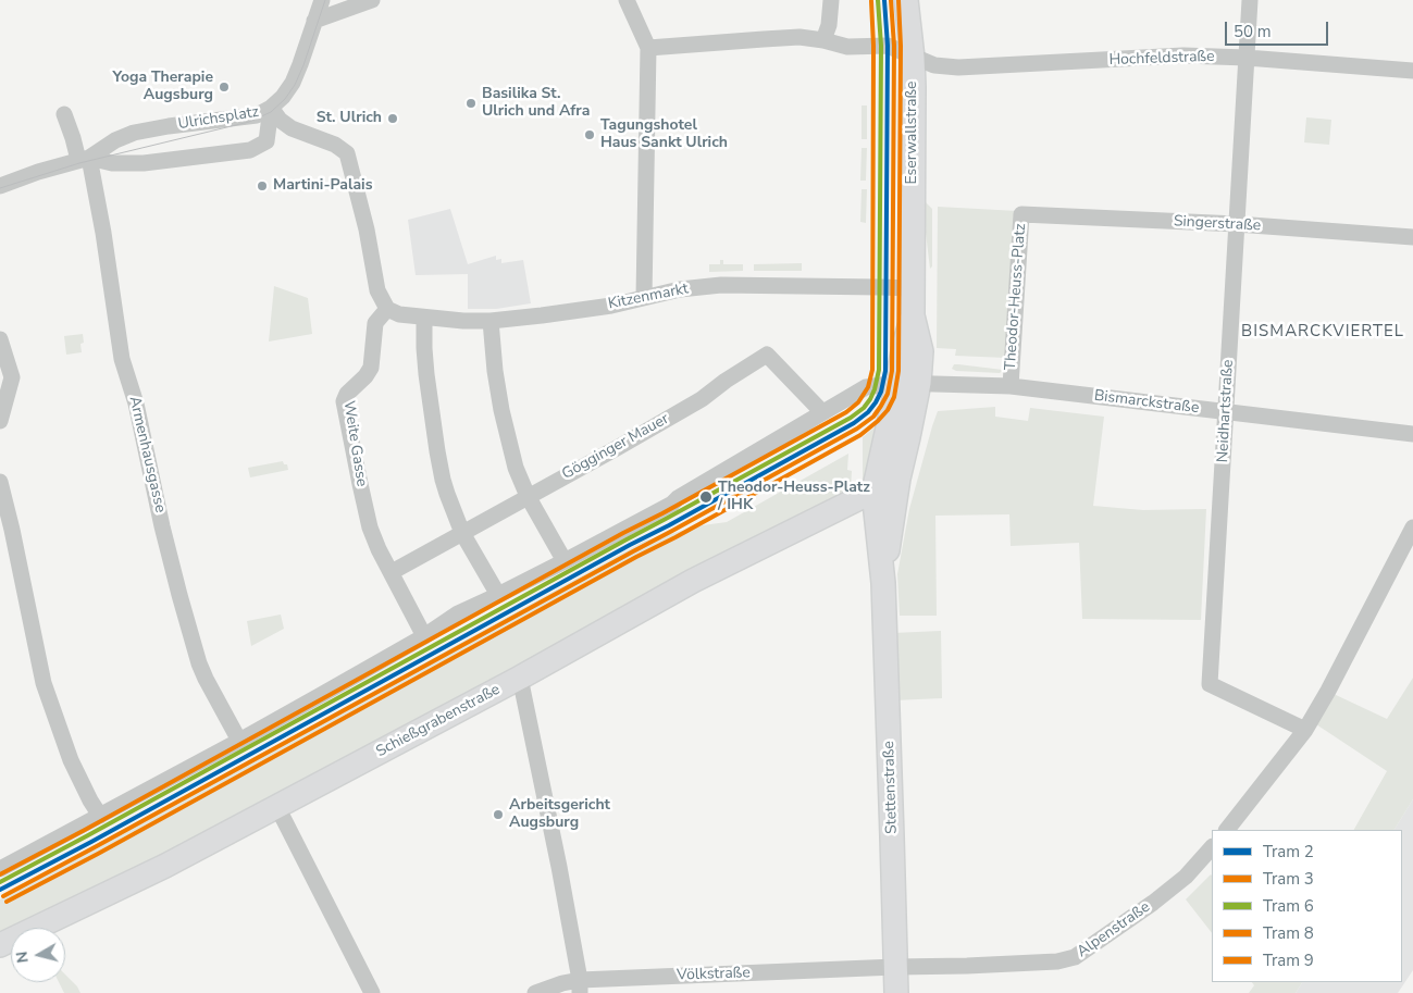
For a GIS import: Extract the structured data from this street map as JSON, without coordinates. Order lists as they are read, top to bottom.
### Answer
{
  "streets": {
    "main road": ["Eserwallstraße", "Schießgrabenstraße", "Stettenstraße"],
    "street": [
      "Hochfeldstraße",
      "Ulrichsplatz",
      "Singerstraße",
      "Kitzenmarkt",
      "Theodor-Heuss-Platz",
      "Bismarckstraße",
      "Neidhartstraße",
      "Weite Gasse",
      "Gögginger Mauer",
      "Armenhausgasse",
      "Alpenstraße",
      "Völkstraße"
    ]
  },
  "crossings": [
    ["Hochfeldstraße", "Eserwallstraße"],
    ["Hochfeldstraße", "Neidhartstraße"],
    ["Ulrichsplatz", "Armenhausgasse"],
    ["Eserwallstraße", "Kitzenmarkt"],
    ["Singerstraße", "Theodor-Heuss-Platz"],
    ["Singerstraße", "Neidhartstraße"],
    ["Kitzenmarkt", "Weite Gasse"],
    ["Theodor-Heuss-Platz", "Bismarckstraße"],
    ["Theodor-Heuss-Platz", "Weite Gasse"],
    ["Theodor-Heuss-Platz", "Gögginger Mauer"],
    ["Theodor-Heuss-Platz", "Armenhausgasse"],
    ["Bismarckstraße", "Neidhartstraße"],
    ["Weite Gasse", "Gögginger Mauer"],
    ["Schießgrabenstraße", "Stettenstraße"],
    ["Stettenstraße", "Alpenstraße"],
    ["Stettenstraße", "Völkstraße"],
    ["Alpenstraße", "Völkstraße"]
  ],
  "districts": ["BISMARCKVIERTEL"],
  "places": [
    "Yoga Therapie Augsburg",
    "Basilika St. Ulrich und Afra",
    "St. Ulrich",
    "Tagungshotel Haus Sankt Ulrich",
    "Martini-Palais",
    "Theodor-Heuss-Platz / IHK",
    "Arbeitsgericht Augsburg"
  ],
  "lines": [
    "tram line 2",
    "tram line 3",
    "tram line 6",
    "tram line 8",
    "tram line 9"
  ],
  "legend": [
    "Tram 2",
    "Tram 3",
    "Tram 6",
    "Tram 8",
    "Tram 9"
  ],
  "scale_bar": "50 m",
  "north": "left"
}
